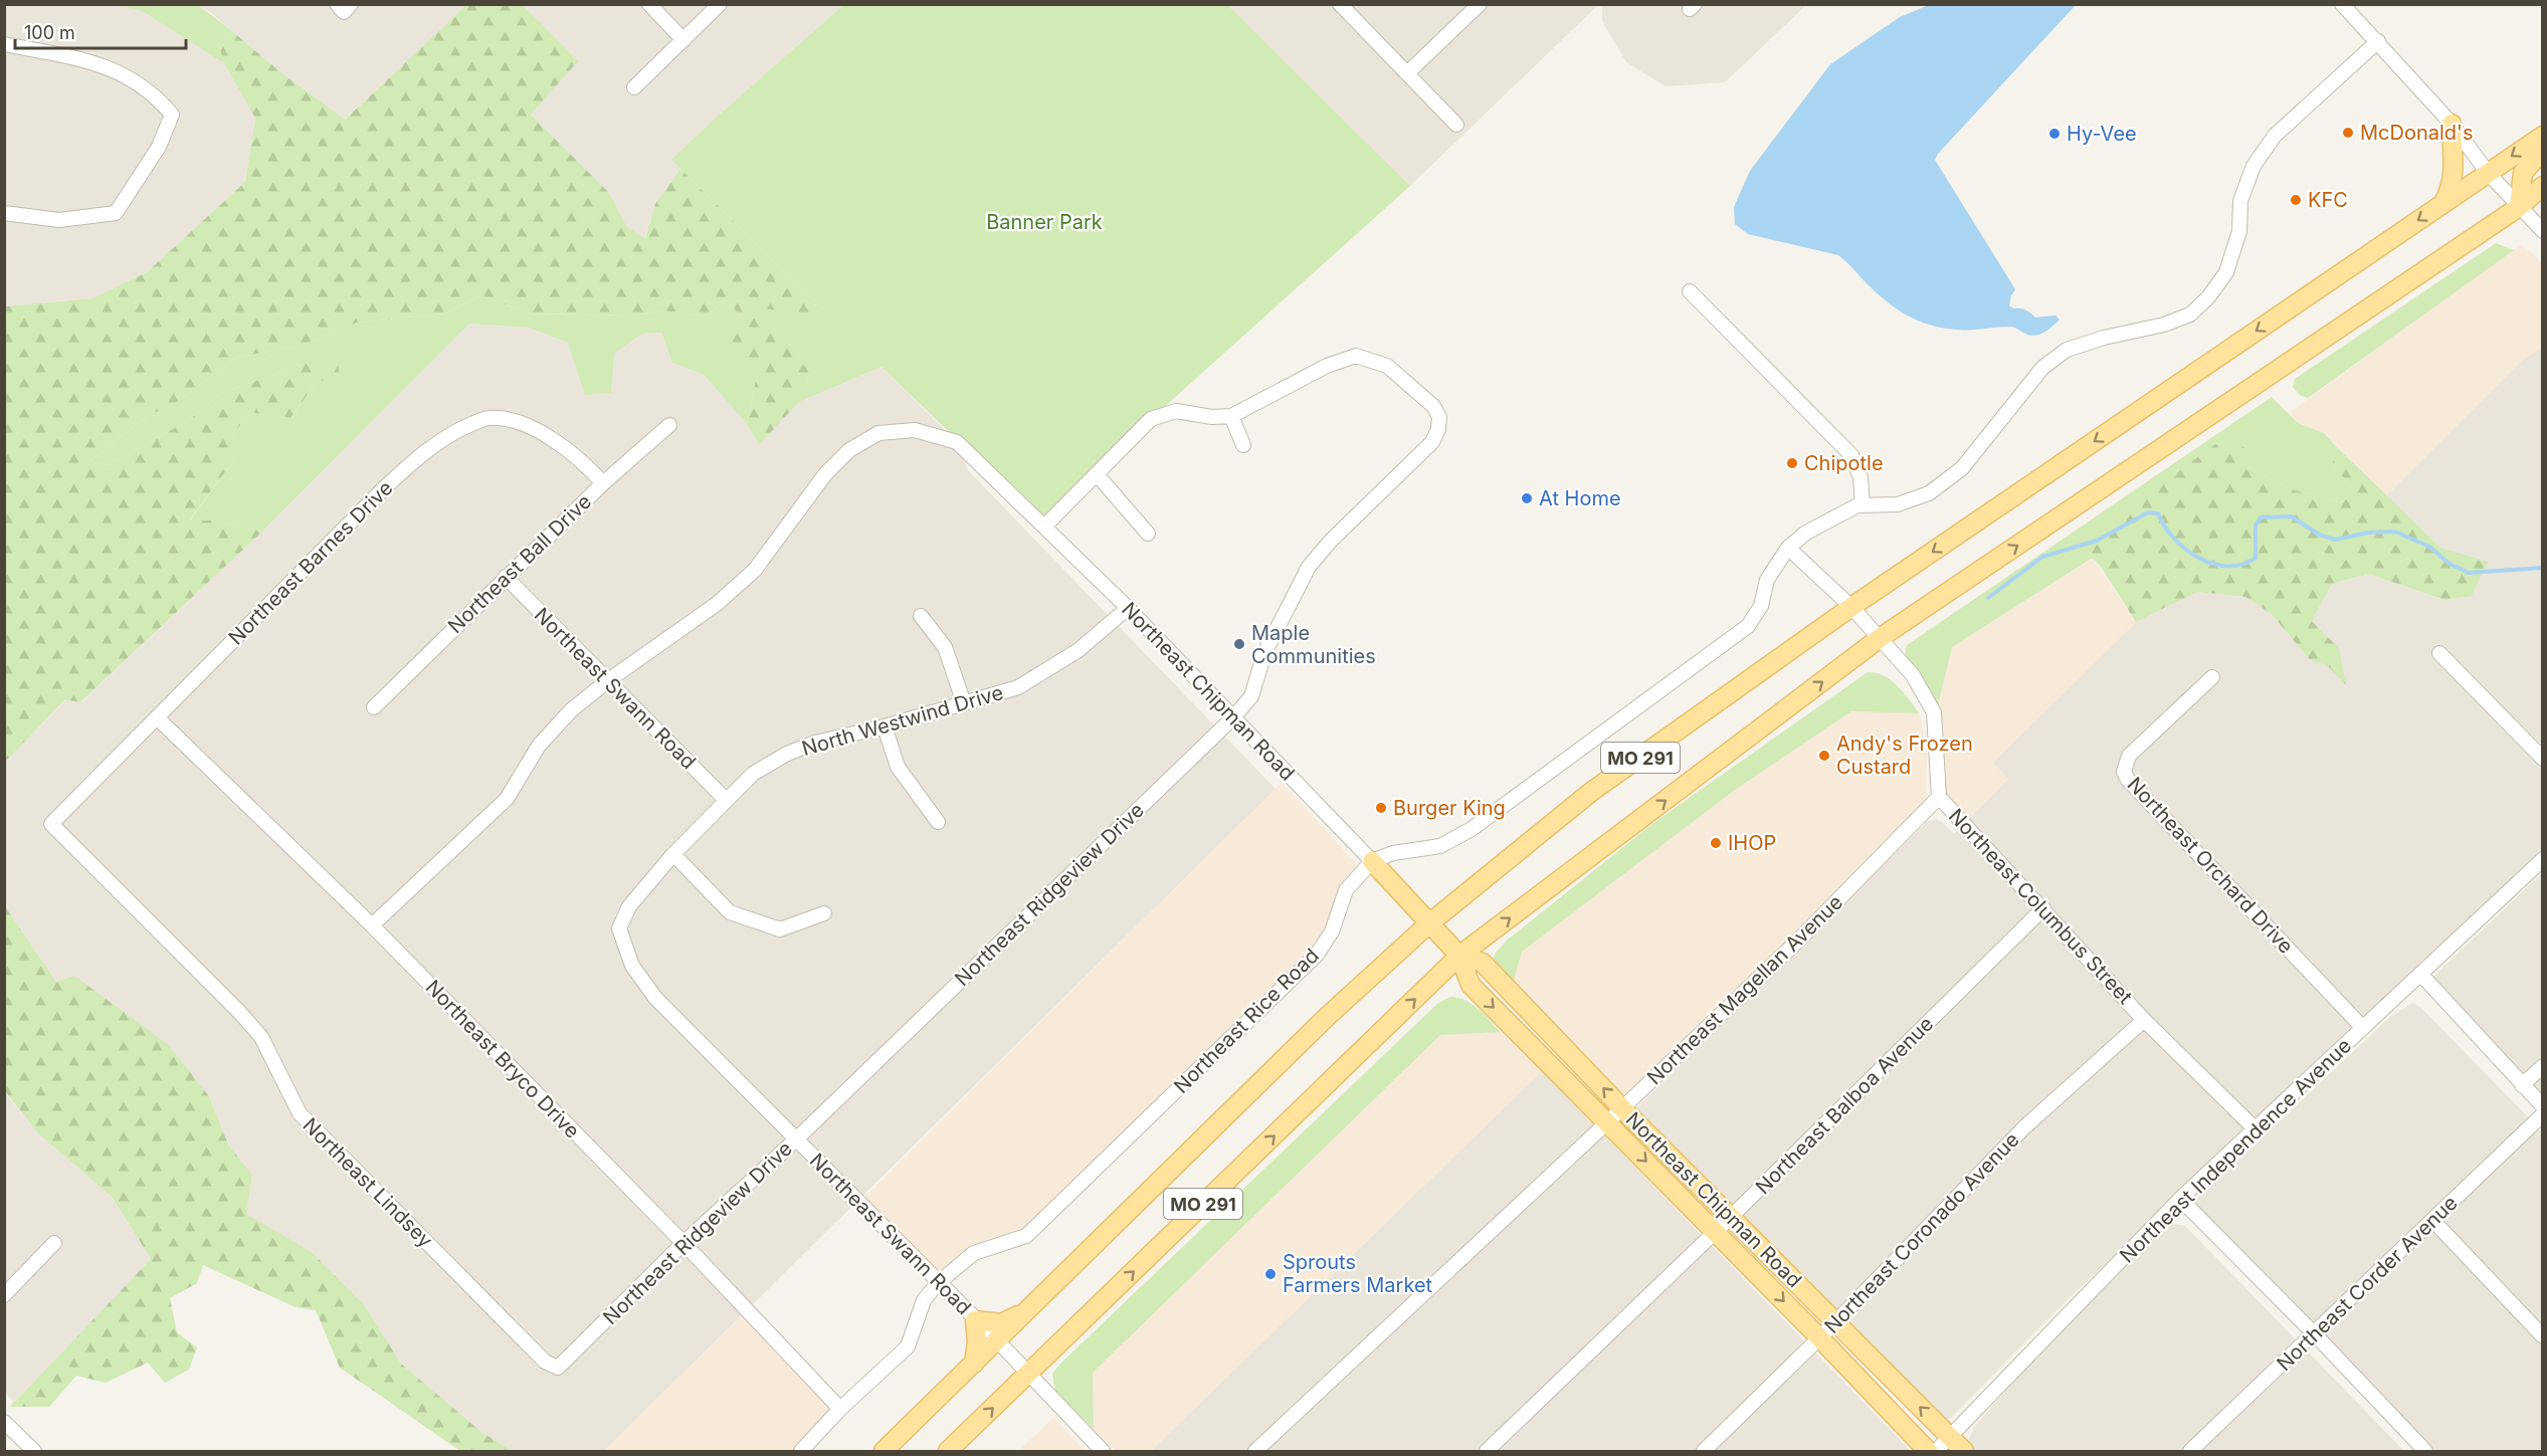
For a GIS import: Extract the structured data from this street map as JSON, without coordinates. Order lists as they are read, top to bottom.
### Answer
{
  "streets": {
    "main road": ["Northeast Chipman Road", "MO 291"],
    "street": [
      "Northeast Barnes Drive",
      "Northeast Ball Drive",
      "Northeast Swann Road",
      "North Westwind Drive",
      "Northeast Orchard Drive",
      "Northeast Ridgeview Drive",
      "Northeast Columbus Street",
      "Northeast Magellan Avenue",
      "Northeast Rice Road",
      "Northeast Bryco Drive",
      "Northeast Balboa Avenue",
      "Northeast Independence Avenue",
      "Northeast Lindsey",
      "Northeast Coronado Avenue",
      "Northeast Corder Avenue"
    ]
  },
  "crossings": [
    ["Northeast Barnes Drive", "Northeast Ball Drive"],
    ["Northeast Barnes Drive", "Northeast Bryco Drive"],
    ["Northeast Barnes Drive", "Northeast Lindsey"],
    ["Northeast Ball Drive", "Northeast Swann Road"],
    ["Northeast Swann Road", "Northeast Chipman Road"],
    ["Northeast Swann Road", "North Westwind Drive"],
    ["Northeast Swann Road", "MO 291"],
    ["Northeast Swann Road", "Northeast Ridgeview Drive"],
    ["Northeast Swann Road", "Northeast Rice Road"],
    ["Northeast Chipman Road", "North Westwind Drive"],
    ["Northeast Chipman Road", "MO 291"],
    ["Northeast Chipman Road", "Northeast Ridgeview Drive"],
    ["Northeast Chipman Road", "Northeast Magellan Avenue"],
    ["Northeast Chipman Road", "Northeast Rice Road"],
    ["Northeast Chipman Road", "Northeast Bryco Drive"],
    ["Northeast Chipman Road", "Northeast Balboa Avenue"],
    ["Northeast Chipman Road", "Northeast Independence Avenue"],
    ["Northeast Chipman Road", "Northeast Coronado Avenue"],
    ["MO 291", "Northeast Columbus Street"],
    ["Northeast Orchard Drive", "Northeast Independence Avenue"],
    ["Northeast Ridgeview Drive", "Northeast Bryco Drive"],
    ["Northeast Ridgeview Drive", "Northeast Lindsey"],
    ["Northeast Columbus Street", "Northeast Magellan Avenue"],
    ["Northeast Columbus Street", "Northeast Balboa Avenue"],
    ["Northeast Columbus Street", "Northeast Independence Avenue"],
    ["Northeast Columbus Street", "Northeast Coronado Avenue"],
    ["Northeast Rice Road", "Northeast Bryco Drive"]
  ],
  "parks": ["Banner Park"],
  "places": [
    "McDonald's",
    "Hy-Vee",
    "KFC",
    "Chipotle",
    "At Home",
    "Maple Communities",
    "Andy's Frozen Custard",
    "Burger King",
    "IHOP",
    "Sprouts Farmers Market"
  ],
  "scale_bar": "100 m"
}
